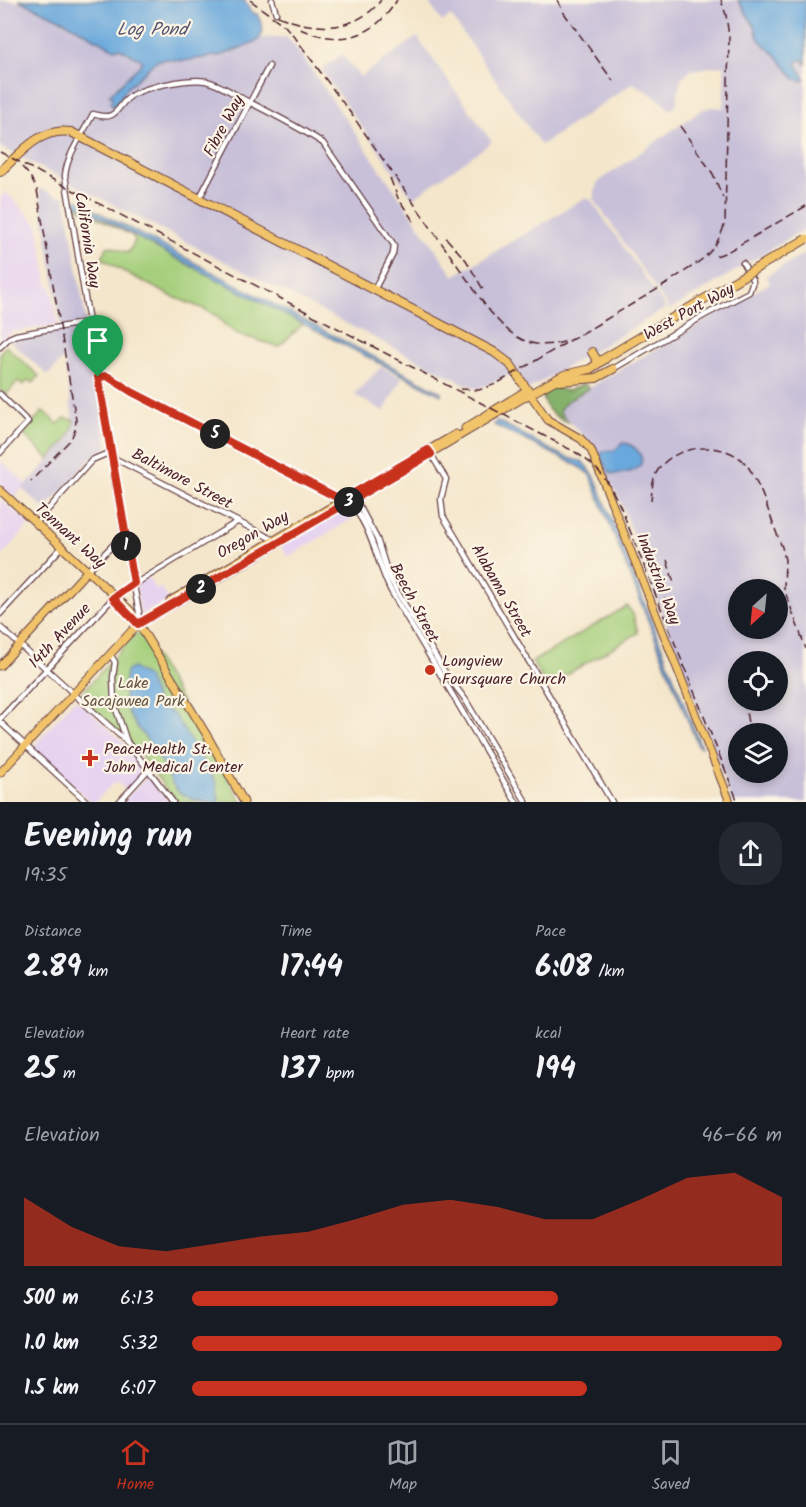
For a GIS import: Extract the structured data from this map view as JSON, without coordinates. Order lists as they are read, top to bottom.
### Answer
{
  "streets": {
    "main road": ["Oregon Way", "Tennant Way", "Industrial Way"],
    "street": [
      "Fibre Way",
      "California Way",
      "West Port Way",
      "Baltimore Street",
      "Alabama Street",
      "Beech Street",
      "14th Avenue"
    ]
  },
  "crossings": [
    ["Fibre Way", "California Way"],
    ["California Way", "Baltimore Street"],
    ["California Way", "Oregon Way"],
    ["California Way", "Tennant Way"],
    ["California Way", "Beech Street"],
    ["California Way", "14th Avenue"],
    ["Baltimore Street", "Oregon Way"],
    ["Baltimore Street", "14th Avenue"],
    ["Oregon Way", "Tennant Way"],
    ["Tennant Way", "14th Avenue"]
  ],
  "water": ["Log Pond"],
  "parks": ["Lake Sacajawea Park"],
  "places": {
    "other": ["Longview Foursquare Church"],
    "health": ["PeaceHealth St. John Medical Center"]
  },
  "north": "bottom left",
  "page": {
    "pins": [
      "5",
      "3",
      "1",
      "2"
    ],
    "heading": ["Evening run", "19:35"],
    "stats": [
      ["Distance", "2.89 km"],
      ["Time", "17:44"],
      ["Pace", "6:08 /km"],
      ["Elevation", "25 m"],
      ["Heart rate", "137 bpm"],
      ["kcal", "194"]
    ],
    "chart": ["Elevation", "46–66 m"],
    "list": [
      {
        "name": "500 m",
        "note": "6:13"
      },
      {
        "name": "1.0 km",
        "note": "5:32"
      },
      {
        "name": "1.5 km",
        "note": "6:07"
      }
    ],
    "tabs": ["Home", "Map", "Saved"]
  }
}
